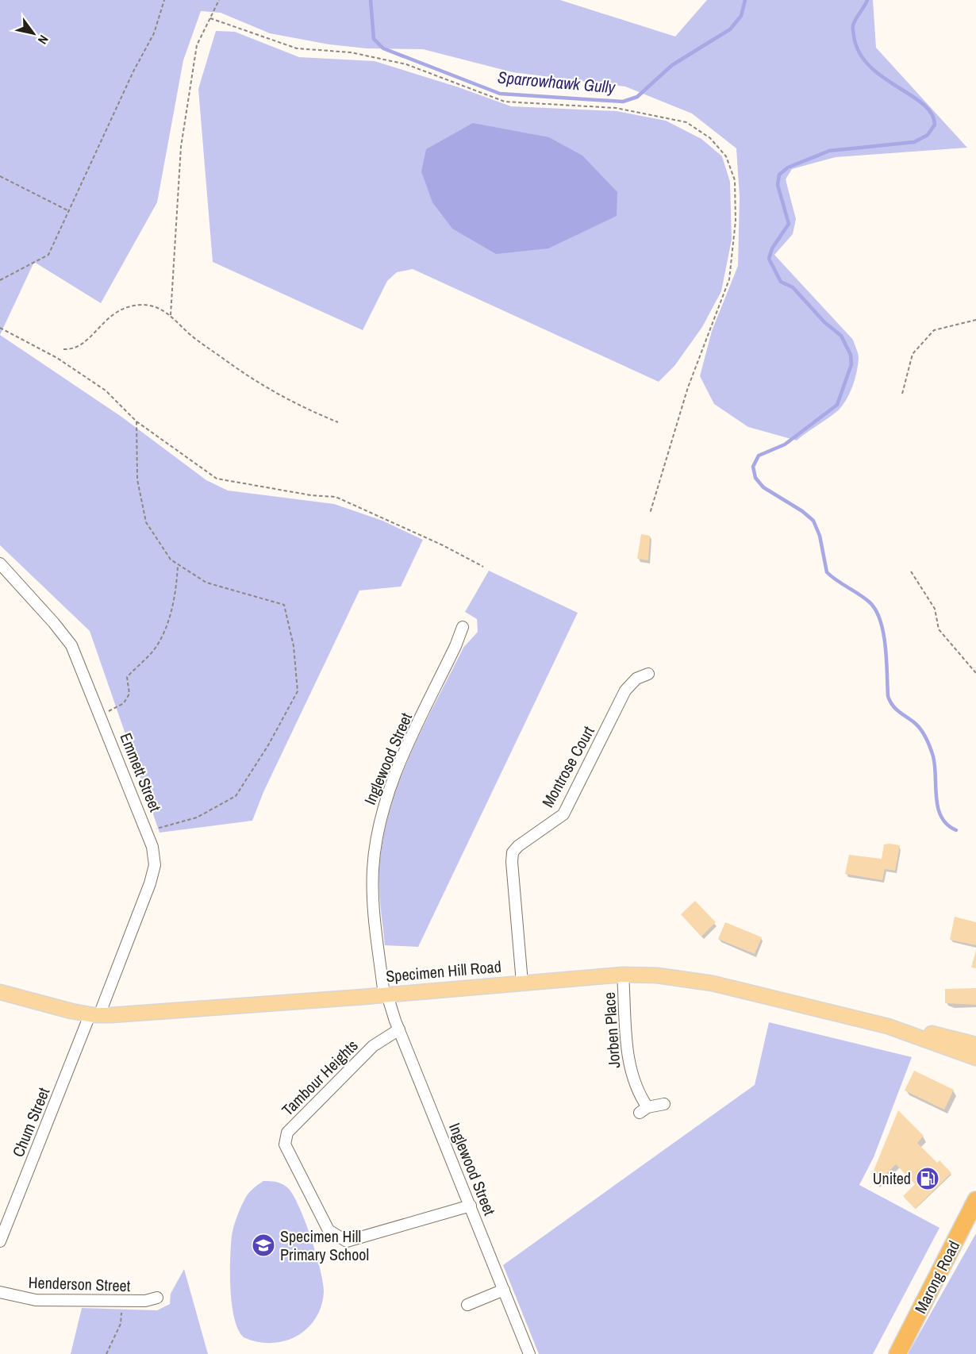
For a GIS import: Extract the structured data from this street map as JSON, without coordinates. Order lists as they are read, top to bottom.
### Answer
{
  "streets": {
    "highway": ["Marong Road"],
    "main road": ["Specimen Hill Road"],
    "street": [
      "Inglewood Street",
      "Montrose Court",
      "Emmett Street",
      "Jorben Place",
      "Tambour Heights",
      "Chum Street",
      "Henderson Street"
    ]
  },
  "crossings": [
    ["Inglewood Street", "Specimen Hill Road"],
    ["Inglewood Street", "Tambour Heights"],
    ["Montrose Court", "Specimen Hill Road"],
    ["Emmett Street", "Specimen Hill Road"],
    ["Emmett Street", "Chum Street"],
    ["Specimen Hill Road", "Jorben Place"],
    ["Specimen Hill Road", "Chum Street"]
  ],
  "water": ["Sparrowhawk Gully"],
  "places": {
    "fuel station": ["United"],
    "school or university": ["Specimen Hill Primary School"]
  },
  "north": "bottom right"
}
